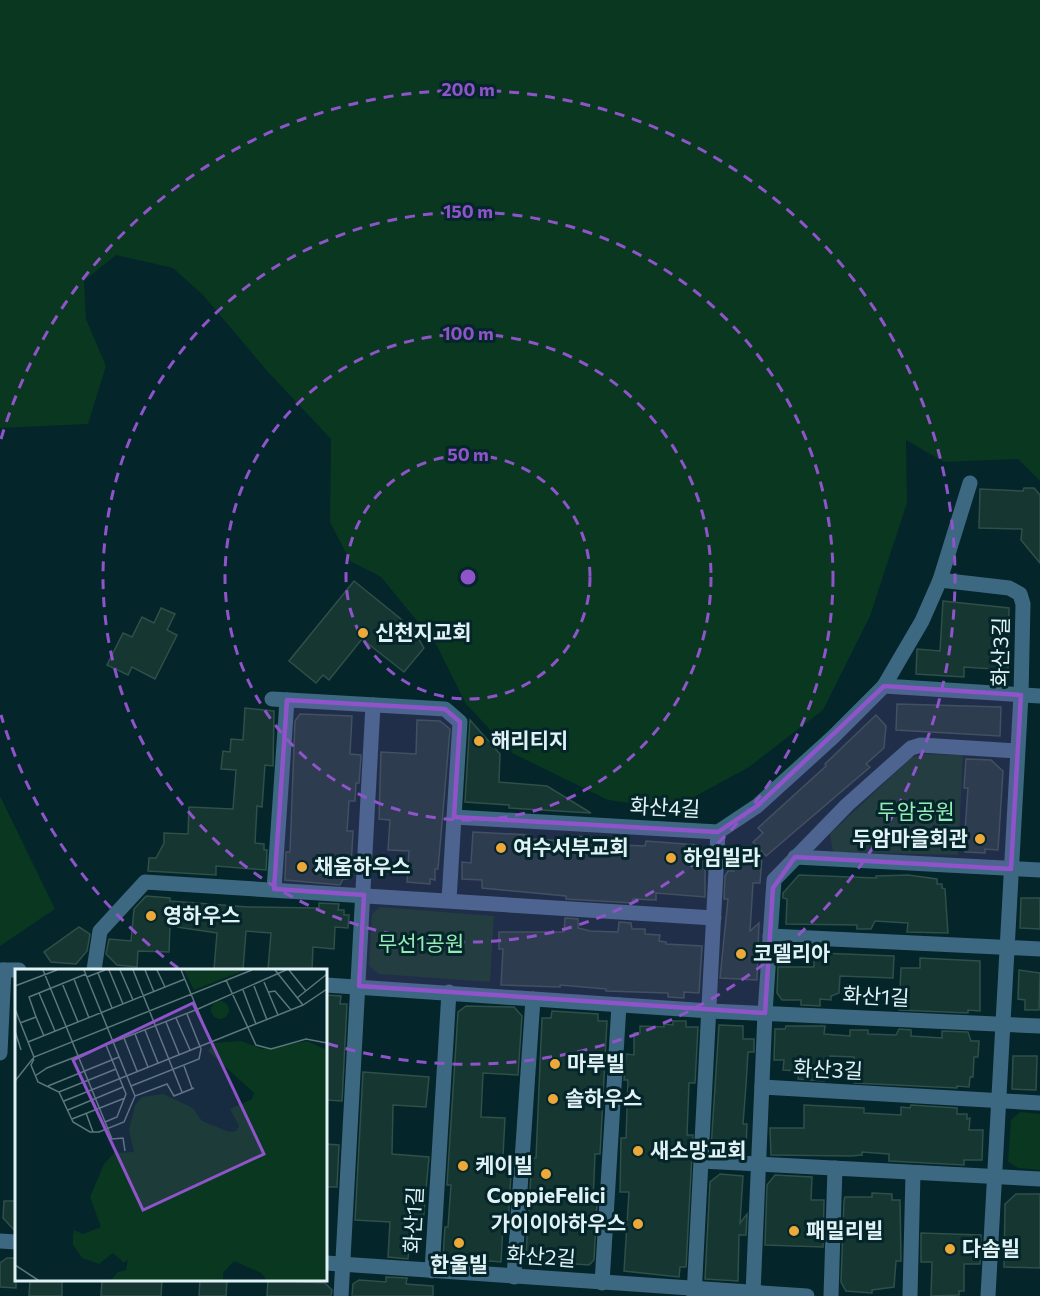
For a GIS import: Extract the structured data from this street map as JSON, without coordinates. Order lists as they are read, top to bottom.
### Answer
{
  "streets": {
    "street": [
      "화산3길",
      "화산4길",
      "화산1길",
      "화산2길"
    ]
  },
  "crossings": [
    ["화산3길", "화산4길"],
    ["화산3길", "화산1길"],
    ["화산1길", "화산2길"]
  ],
  "parks": ["두암공원", "무선1공원"],
  "places": [
    "신천지교회",
    "해리티지",
    "두암마을회관",
    "여수서부교회",
    "하임빌라",
    "채움하우스",
    "영하우스",
    "코델리아",
    "마루빌",
    "솔하우스",
    "새소망교회",
    "케이빌",
    "CoppieFelici",
    "가이이아하우스",
    "패밀리빌",
    "한울빌",
    "다솜빌"
  ],
  "rings": [
    "200 m",
    "150 m",
    "100 m",
    "50 m"
  ]
}
